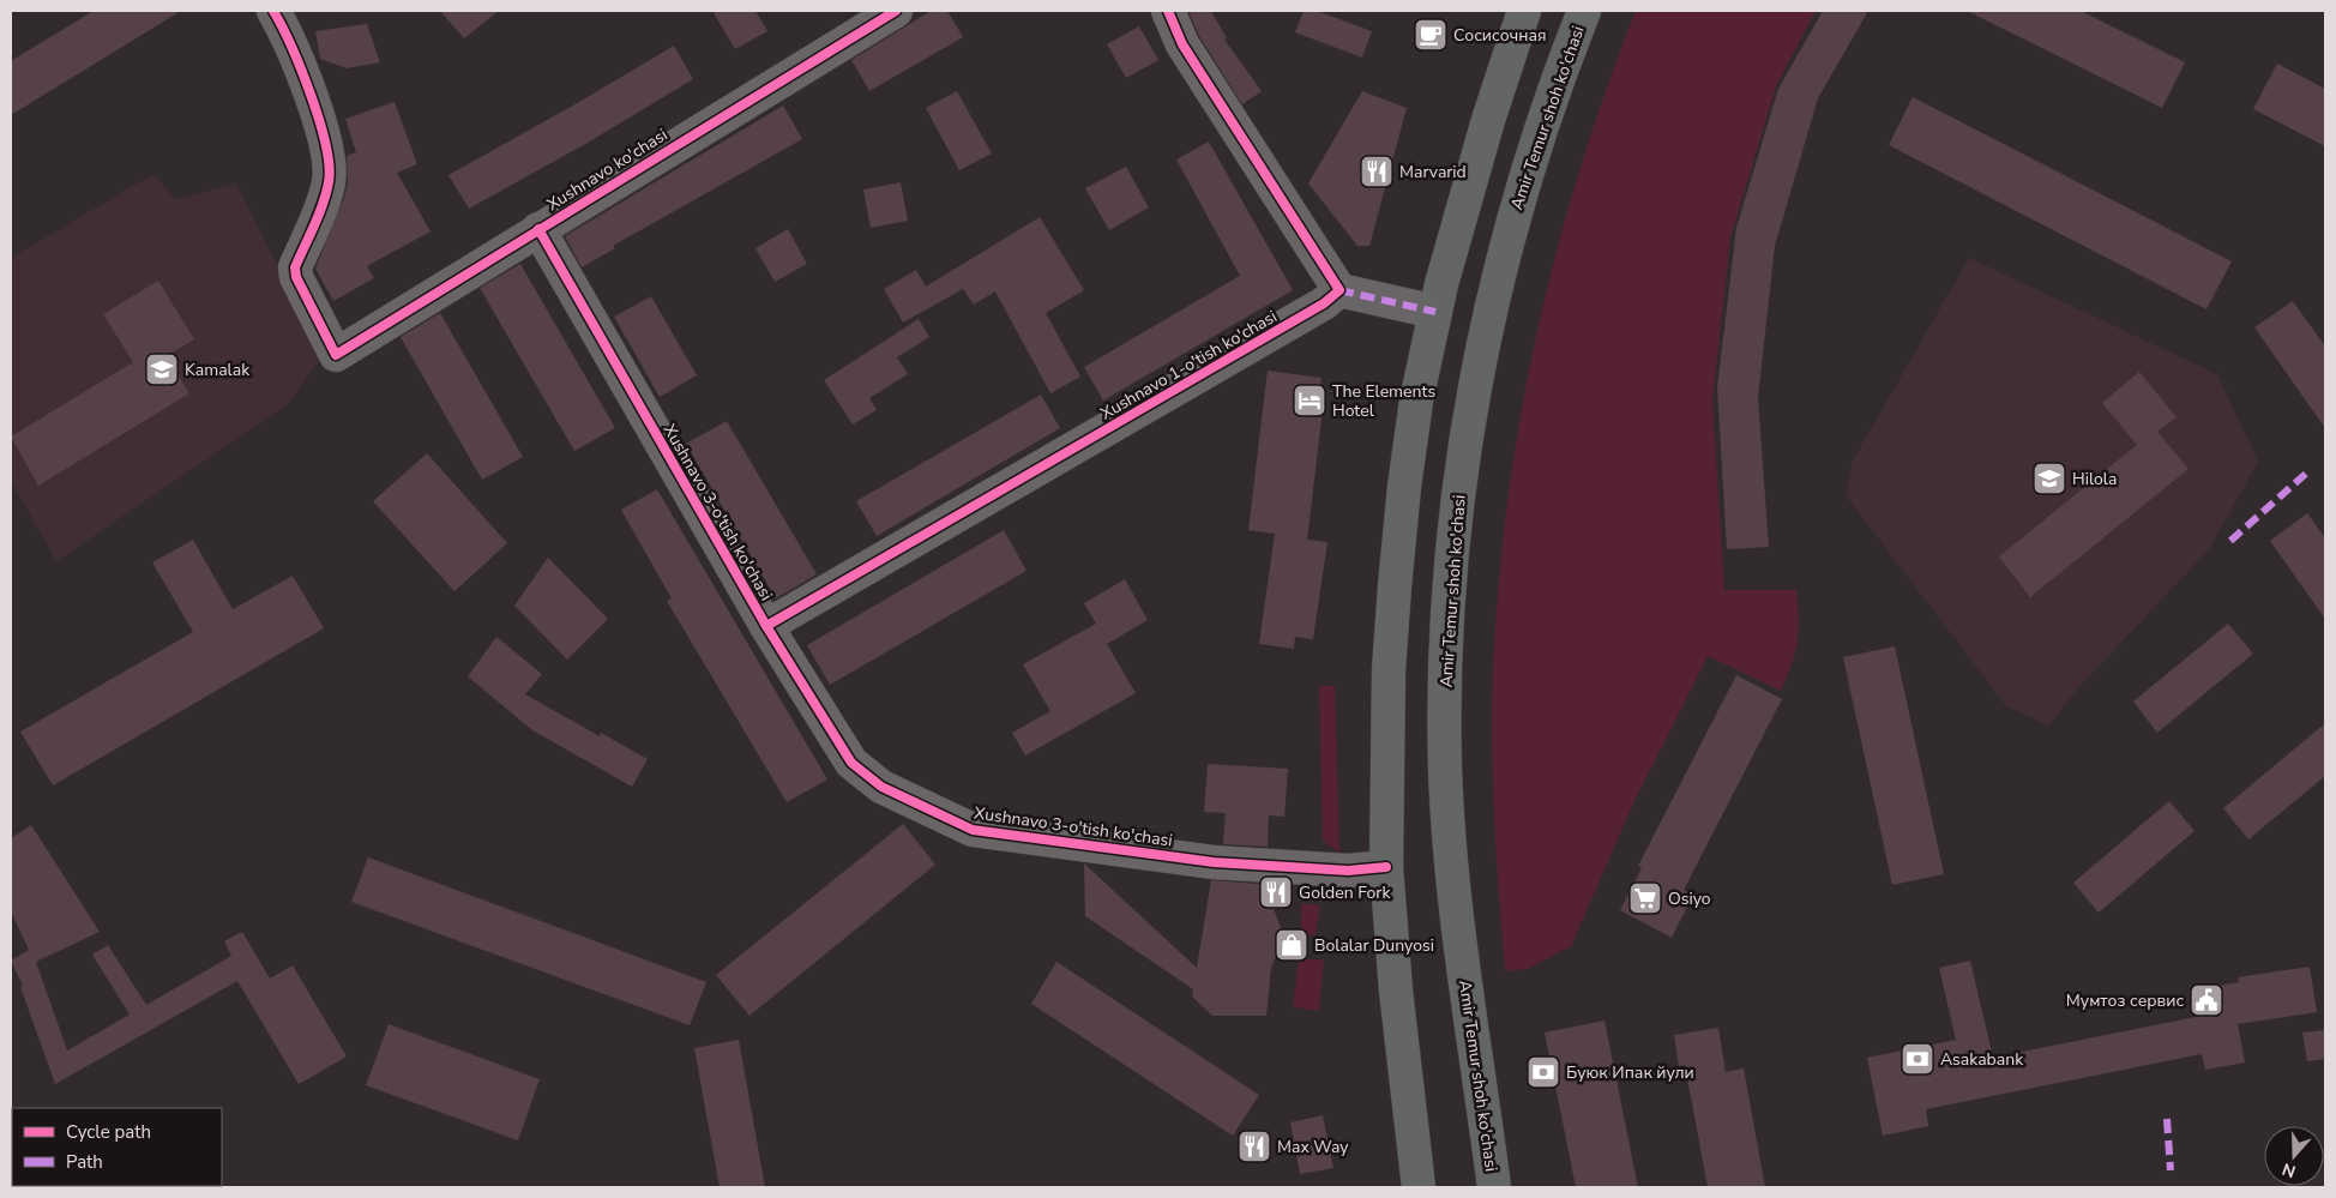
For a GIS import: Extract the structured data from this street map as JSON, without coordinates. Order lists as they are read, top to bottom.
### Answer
{
  "streets": {
    "main road": ["Amir Temur shoh ko'chasi"],
    "street": ["Xushnavo ko'chasi", "Xushnavo 1-o'tish ko'chasi", "Xushnavo 3-o'tish ko'chasi"]
  },
  "crossings": [
    ["Xushnavo ko'chasi", "Xushnavo 3-o'tish ko'chasi"],
    ["Xushnavo 1-o'tish ko'chasi", "Xushnavo 3-o'tish ko'chasi"]
  ],
  "places": {
    "cafe": ["Сосисочная"],
    "restaurant": ["Marvarid", "Golden Fork", "Max Way"],
    "school or university": ["Kamalak", "Hilola"],
    "hotel": ["The Elements Hotel"],
    "supermarket": ["Osiyo"],
    "shop": ["Bolalar Dunyosi"],
    "public building": ["Мумтоз сервис"],
    "bank": ["Asakabank", "Буюк Ипак йули"]
  },
  "legend": ["Cycle path", "Path"],
  "north": "bottom"
}
